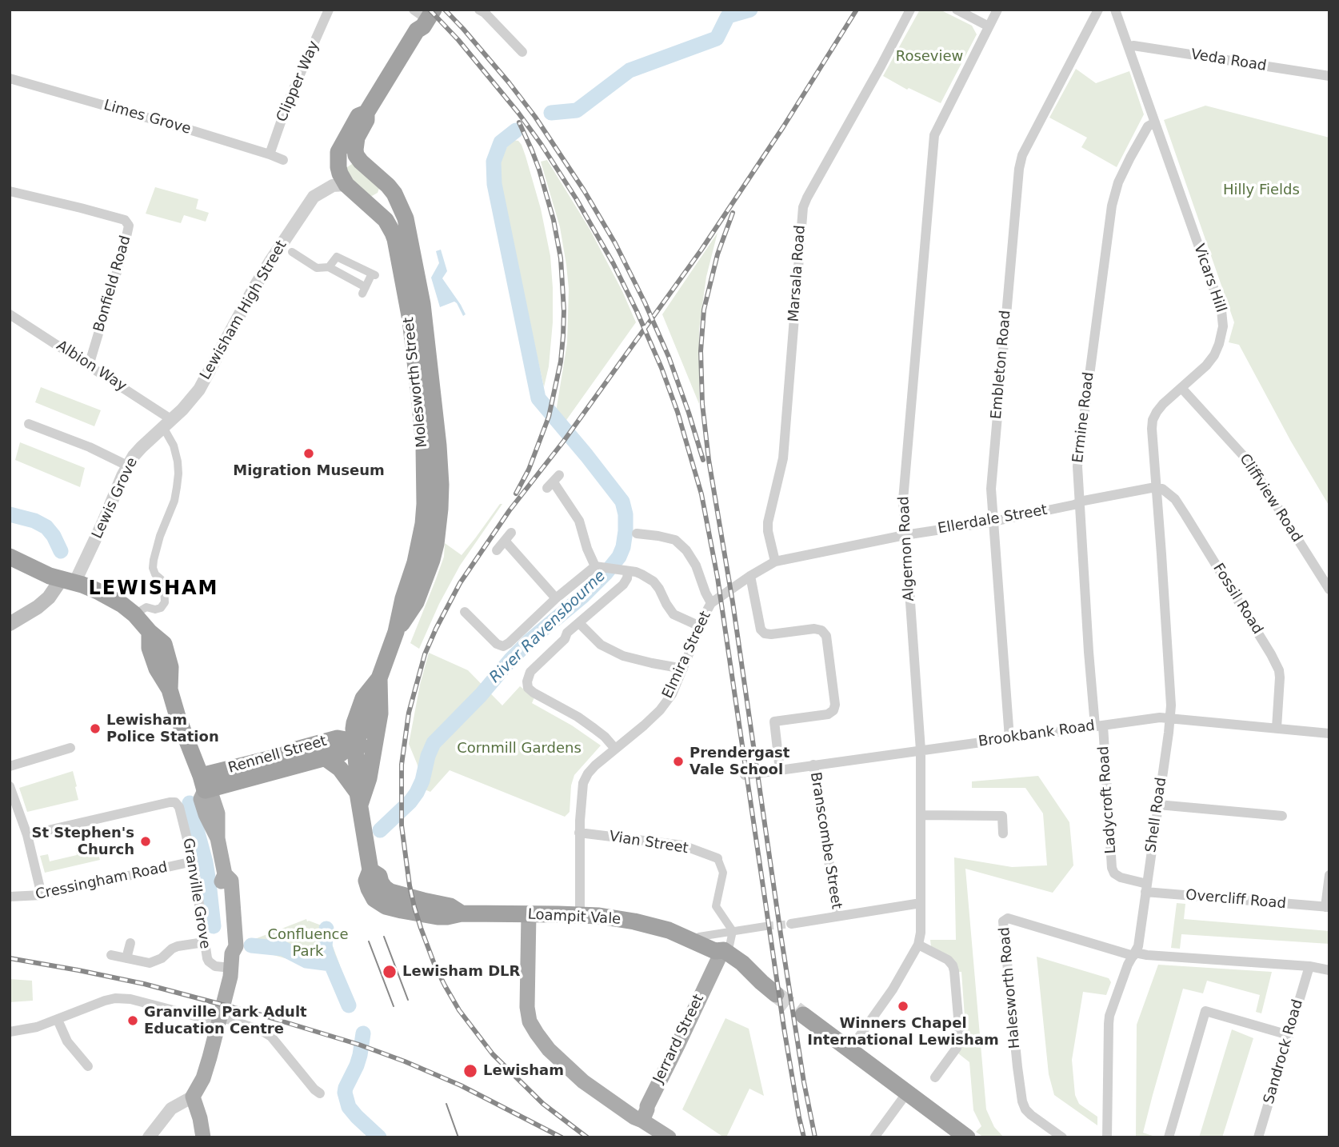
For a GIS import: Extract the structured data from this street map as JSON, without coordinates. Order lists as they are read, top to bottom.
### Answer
{
  "streets": {
    "highway": ["Molesworth Street", "Rennell Street", "Loampit Vale"],
    "main road": ["Jerrard Street"],
    "street": [
      "Veda Road",
      "Clipper Way",
      "Limes Grove",
      "Marsala Road",
      "Vicars Hill",
      "Bonfield Road",
      "Lewisham High Street",
      "Embleton Road",
      "Albion Way",
      "Ermine Road",
      "Lewis Grove",
      "Cliffview Road",
      "Ellerdale Street",
      "Algernon Road",
      "Fossil Road",
      "Elmira Street",
      "Brookbank Road",
      "Ladycroft Road",
      "Shell Road",
      "Branscombe Street",
      "Vian Street",
      "Cressingham Road",
      "Granville Grove",
      "Overcliff Road",
      "Halesworth Road",
      "Sandrock Road"
    ]
  },
  "crossings": [
    ["Veda Road", "Vicars Hill"],
    ["Clipper Way", "Limes Grove"],
    ["Marsala Road", "Ellerdale Street"],
    ["Marsala Road", "Elmira Street"],
    ["Vicars Hill", "Ermine Road"],
    ["Vicars Hill", "Cliffview Road"],
    ["Vicars Hill", "Fossil Road"],
    ["Vicars Hill", "Shell Road"],
    ["Bonfield Road", "Albion Way"],
    ["Lewisham High Street", "Molesworth Street"],
    ["Lewisham High Street", "Lewis Grove"],
    ["Embleton Road", "Ellerdale Street"],
    ["Embleton Road", "Brookbank Road"],
    ["Albion Way", "Lewis Grove"],
    ["Molesworth Street", "Rennell Street"],
    ["Ermine Road", "Ellerdale Street"],
    ["Ermine Road", "Brookbank Road"],
    ["Ermine Road", "Ladycroft Road"],
    ["Ellerdale Street", "Algernon Road"],
    ["Ellerdale Street", "Elmira Street"],
    ["Algernon Road", "Brookbank Road"],
    ["Fossil Road", "Brookbank Road"],
    ["Fossil Road", "Shell Road"],
    ["Elmira Street", "Vian Street"],
    ["Elmira Street", "Loampit Vale"],
    ["Brookbank Road", "Ladycroft Road"],
    ["Brookbank Road", "Shell Road"],
    ["Brookbank Road", "Branscombe Street"],
    ["Rennell Street", "Loampit Vale"],
    ["Ladycroft Road", "Shell Road"],
    ["Ladycroft Road", "Overcliff Road"],
    ["Shell Road", "Overcliff Road"],
    ["Shell Road", "Halesworth Road"],
    ["Cressingham Road", "Granville Grove"],
    ["Loampit Vale", "Jerrard Street"]
  ],
  "districts": ["LEWISHAM"],
  "water": ["River Ravensbourne"],
  "parks": [
    "Roseview",
    "Hilly Fields",
    "Cornmill Gardens",
    "Confluence Park"
  ],
  "places": [
    "Migration Museum",
    "Lewisham Police Station",
    "Prendergast Vale School",
    "St Stephen's Church",
    "Lewisham DLR",
    "Winners Chapel International Lewisham",
    "Granville Park Adult Education Centre",
    "Lewisham"
  ]
}
